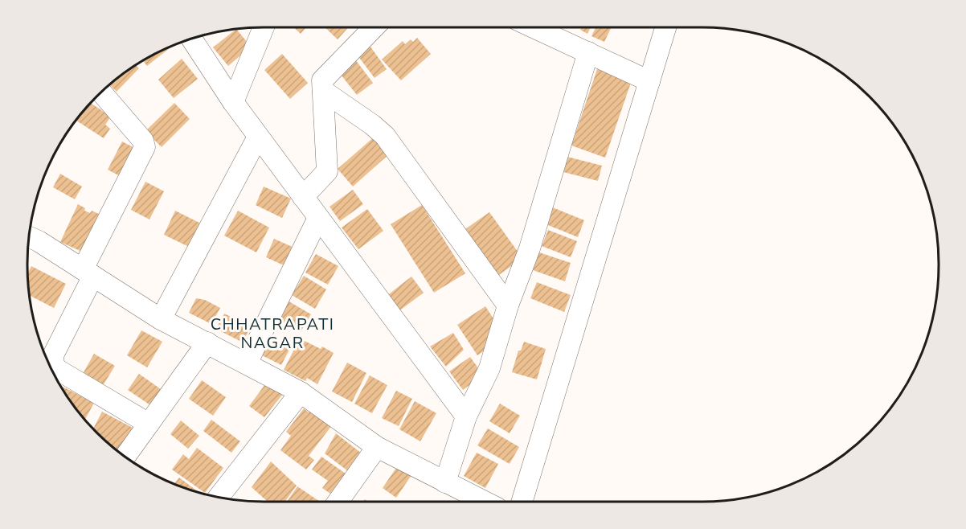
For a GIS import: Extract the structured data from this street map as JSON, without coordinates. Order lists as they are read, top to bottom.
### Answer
{
  "districts": ["CHHATRAPATI NAGAR"]
}
